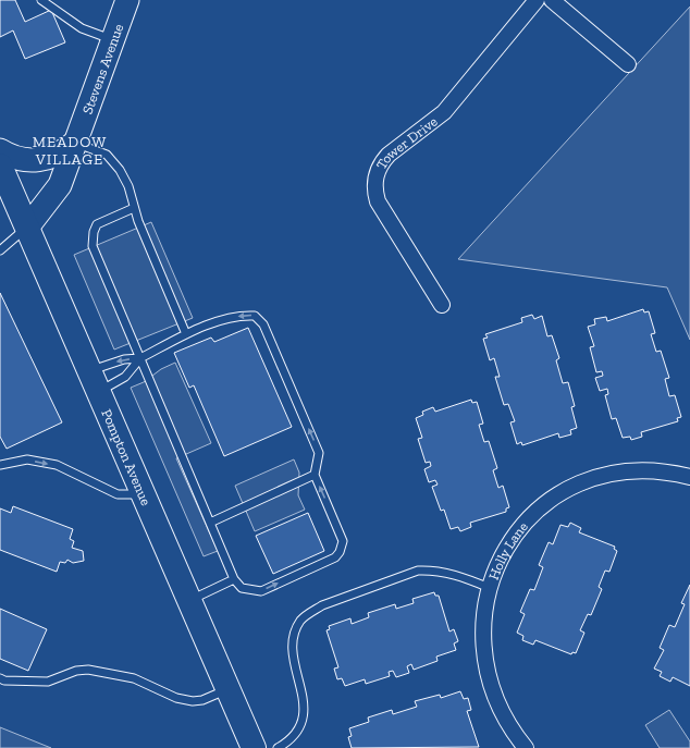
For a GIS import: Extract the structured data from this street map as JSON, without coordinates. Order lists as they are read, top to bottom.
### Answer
{
  "streets": {
    "main road": ["Stevens Avenue", "Pompton Avenue"],
    "street": ["Tower Drive", "Holly Lane"]
  },
  "crossings": [
    ["Stevens Avenue", "Pompton Avenue"]
  ],
  "districts": ["MEADOW VILLAGE"]
}
